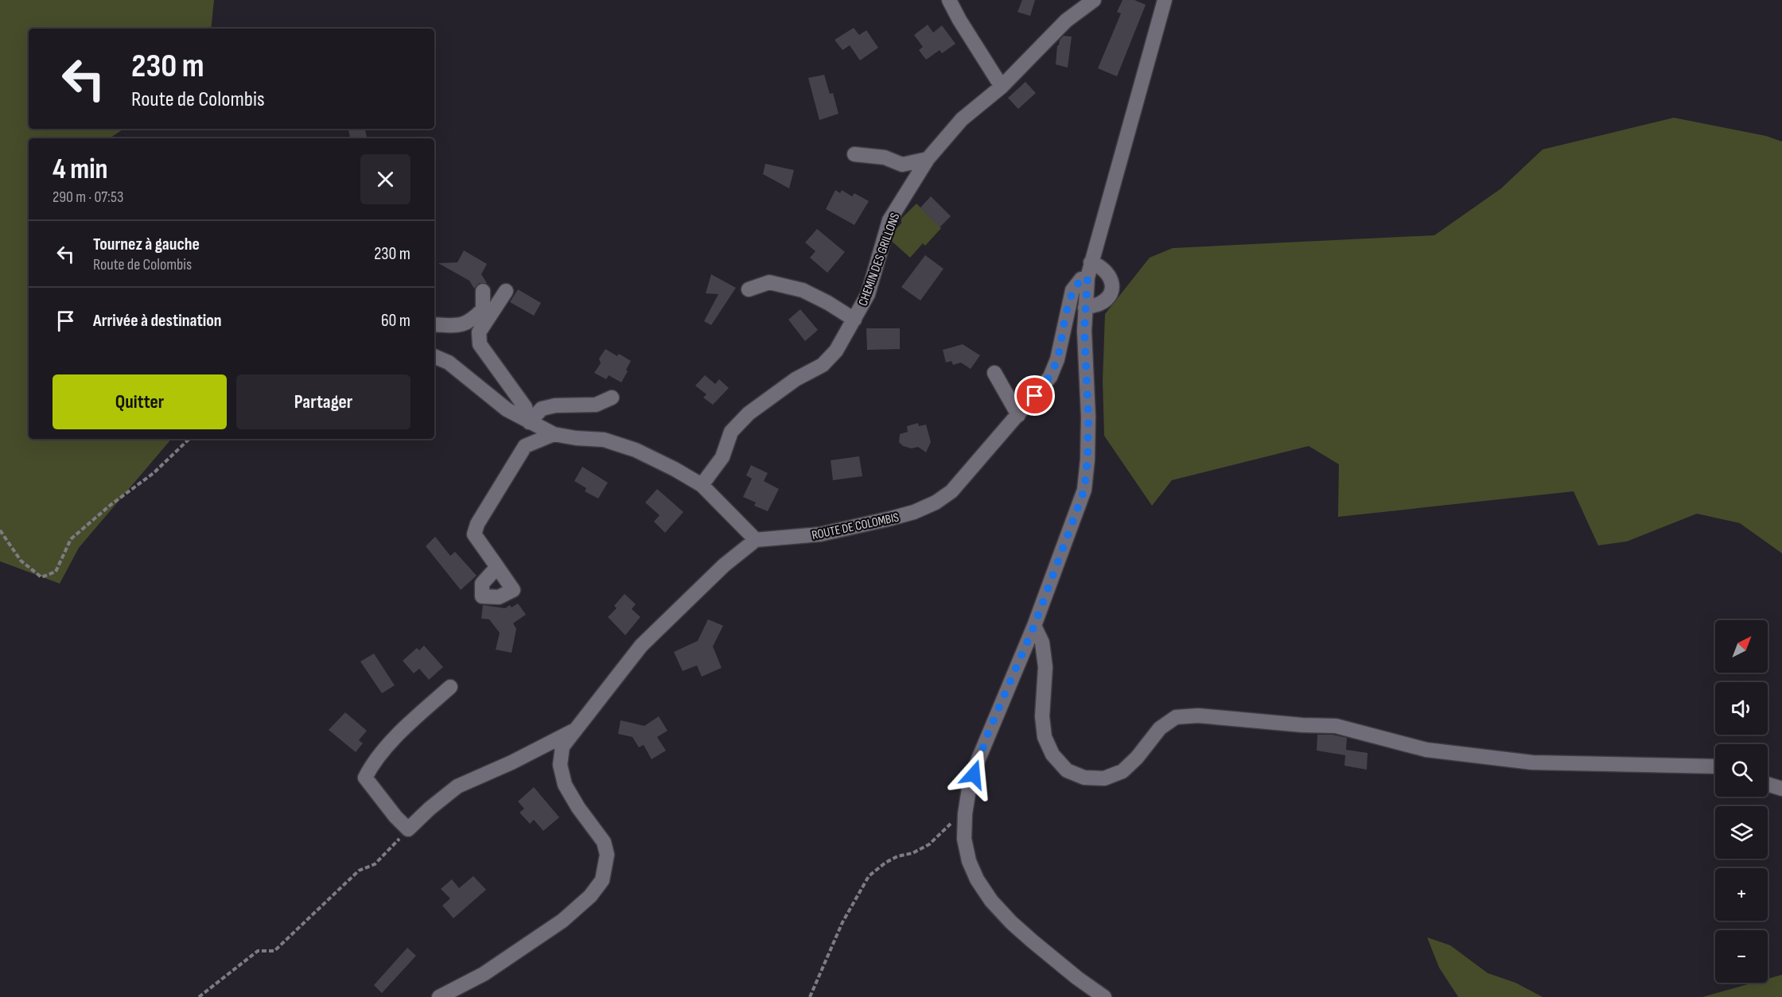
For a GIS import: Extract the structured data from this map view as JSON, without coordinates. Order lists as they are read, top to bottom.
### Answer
{
  "streets": {
    "street": ["CHEMIN DES GRILLONS", "ROUTE DE COLOMBIS"]
  },
  "north": "top right",
  "page": {
    "turn": ["230 m", "Route de Colombis"],
    "heading": ["4 min", "290 m · 07:53"],
    "list": [
      {
        "name": "Tournez à gauche",
        "note": "Route de Colombis",
        "value": "230 m"
      },
      {
        "name": "Arrivée à destination",
        "value": "60 m"
      }
    ],
    "buttons": ["Quitter", "Partager"],
    "map_buttons": ["+", "−"]
  }
}
